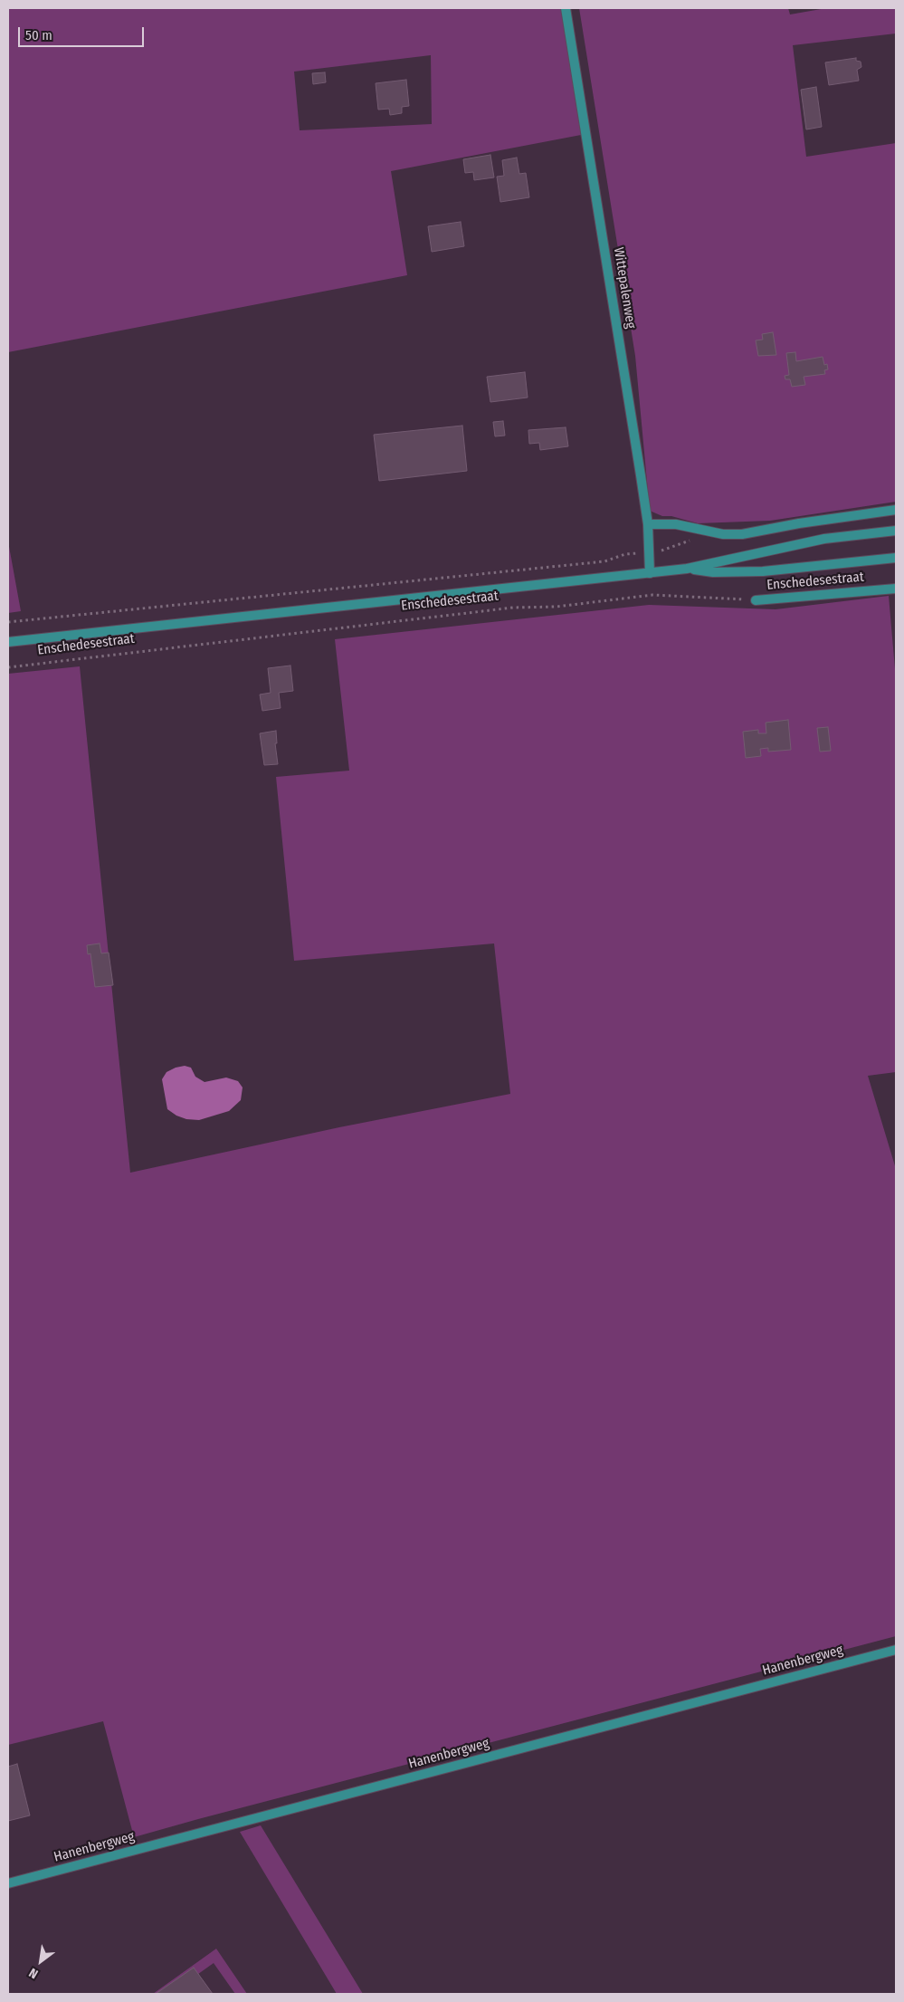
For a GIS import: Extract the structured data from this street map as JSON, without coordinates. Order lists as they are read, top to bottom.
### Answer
{
  "streets": {
    "street": ["Wittepalenweg", "Enschedesestraat", "Hanenbergweg"]
  },
  "crossings": [
    ["Wittepalenweg", "Enschedesestraat"]
  ],
  "scale_bar": "50 m",
  "north": "bottom left"
}
